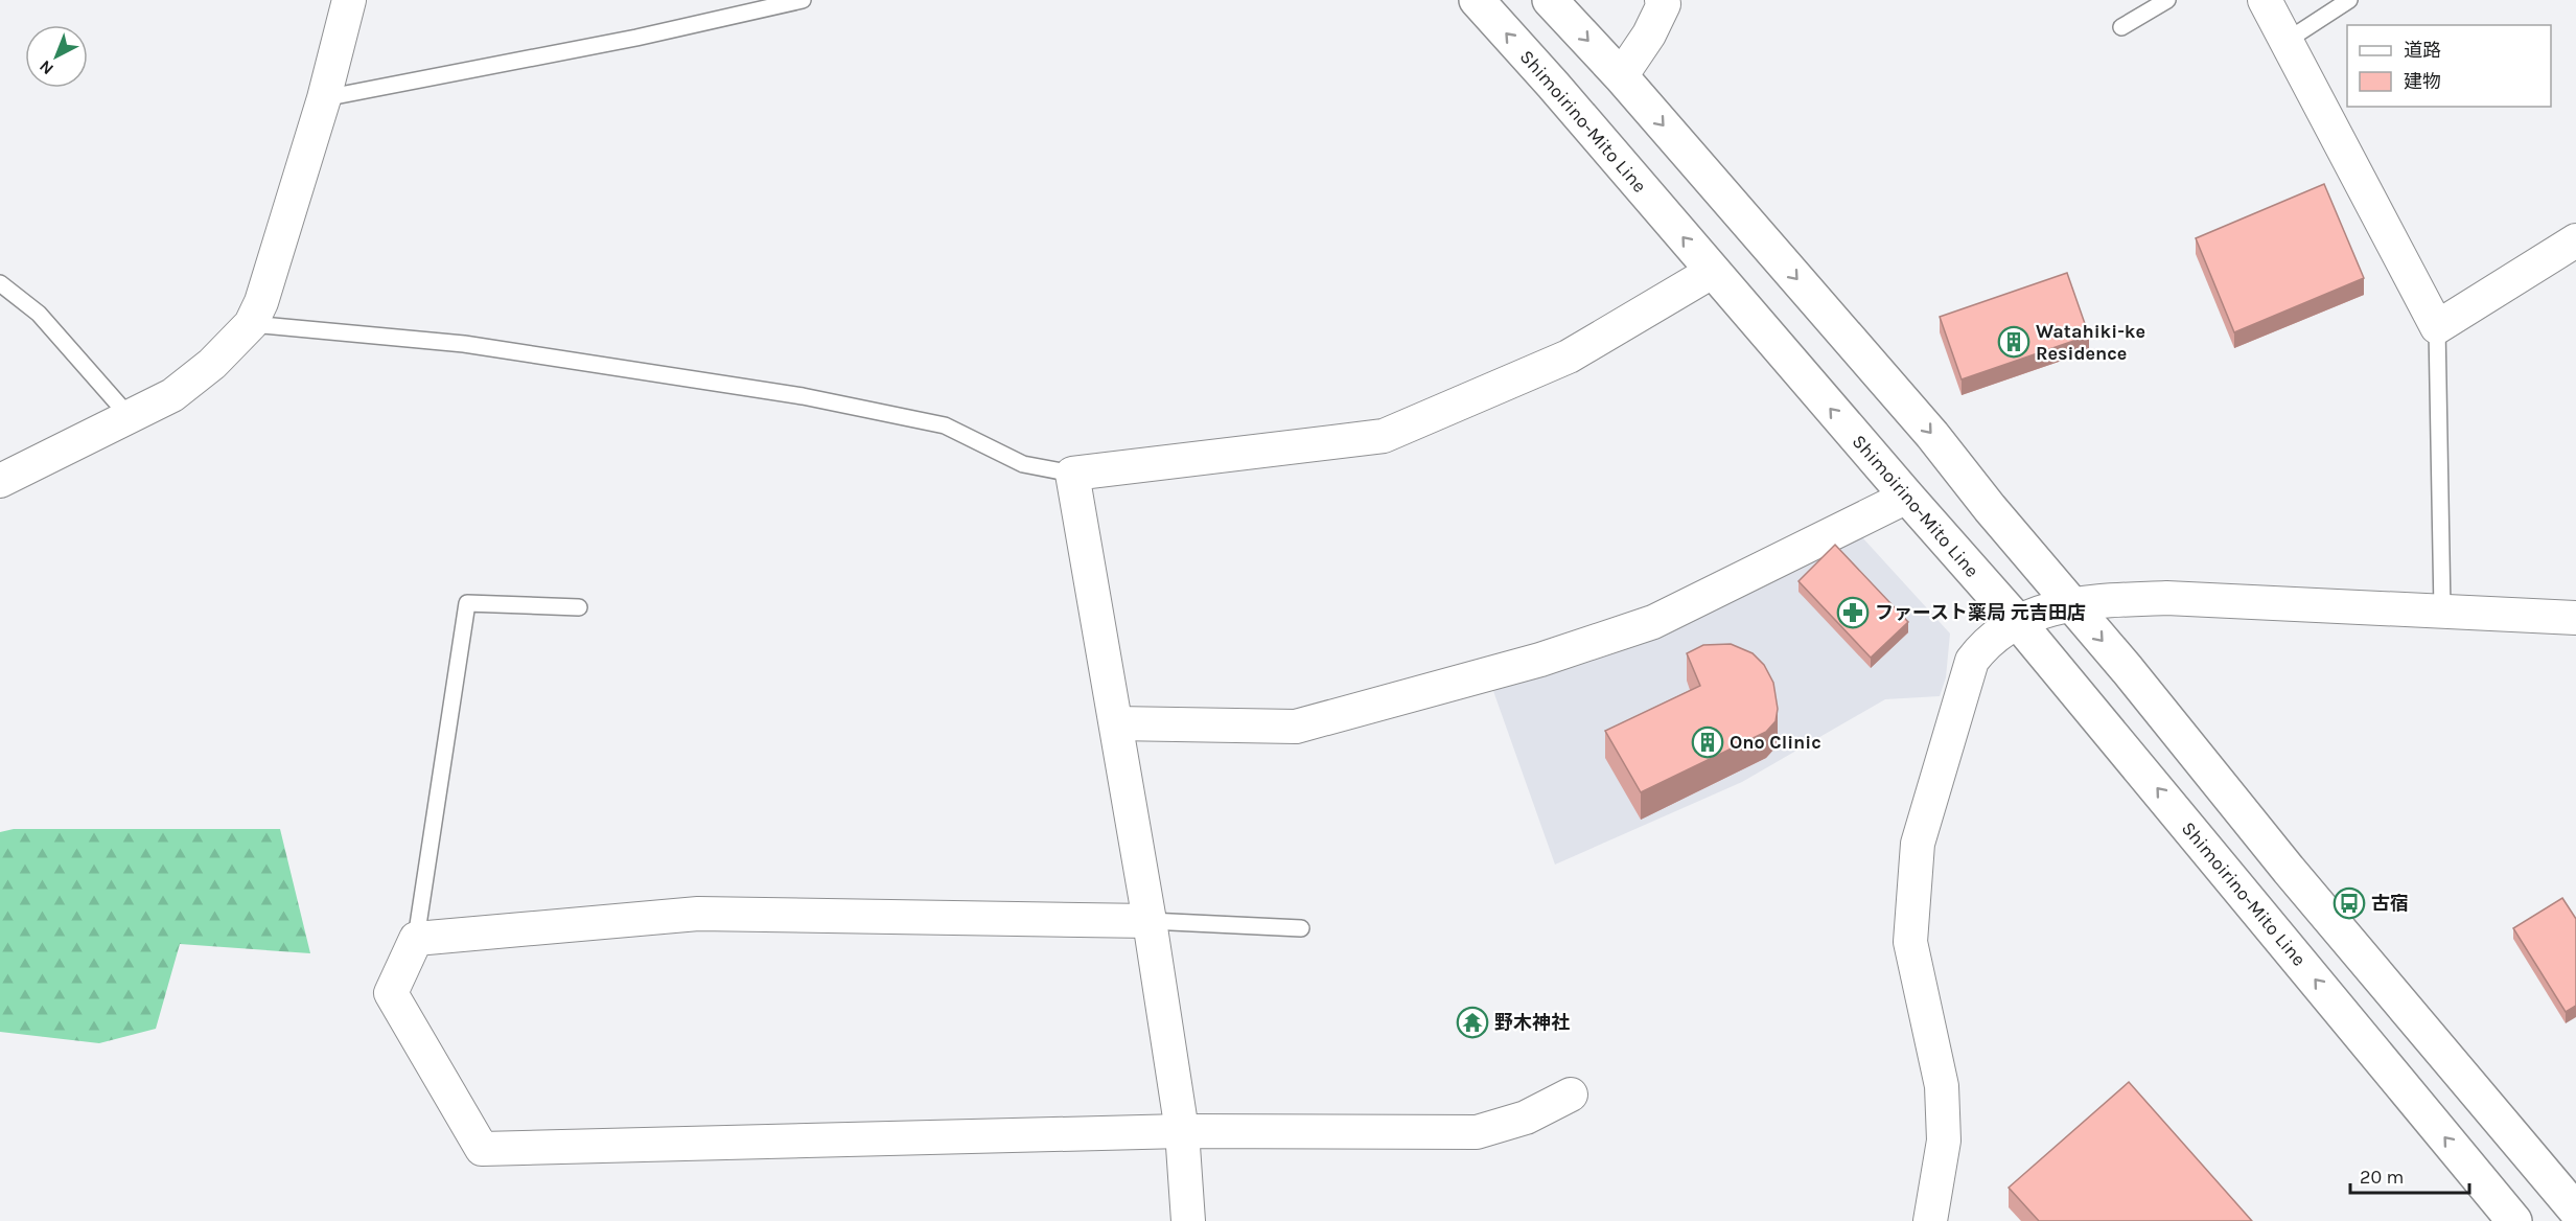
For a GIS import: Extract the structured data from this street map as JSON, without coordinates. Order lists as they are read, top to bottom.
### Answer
{
  "streets": {
    "main road": ["Shimoirino-Mito Line"]
  },
  "places": {
    "building": ["Watahiki-ke Residence", "Ono Clinic"],
    "pharmacy": ["ファースト薬局 元吉田店"],
    "bus stop": ["古宿"],
    "temple": ["野木神社"]
  },
  "legend": ["道路", "建物"],
  "scale_bar": "20 m",
  "north": "bottom left"
}
